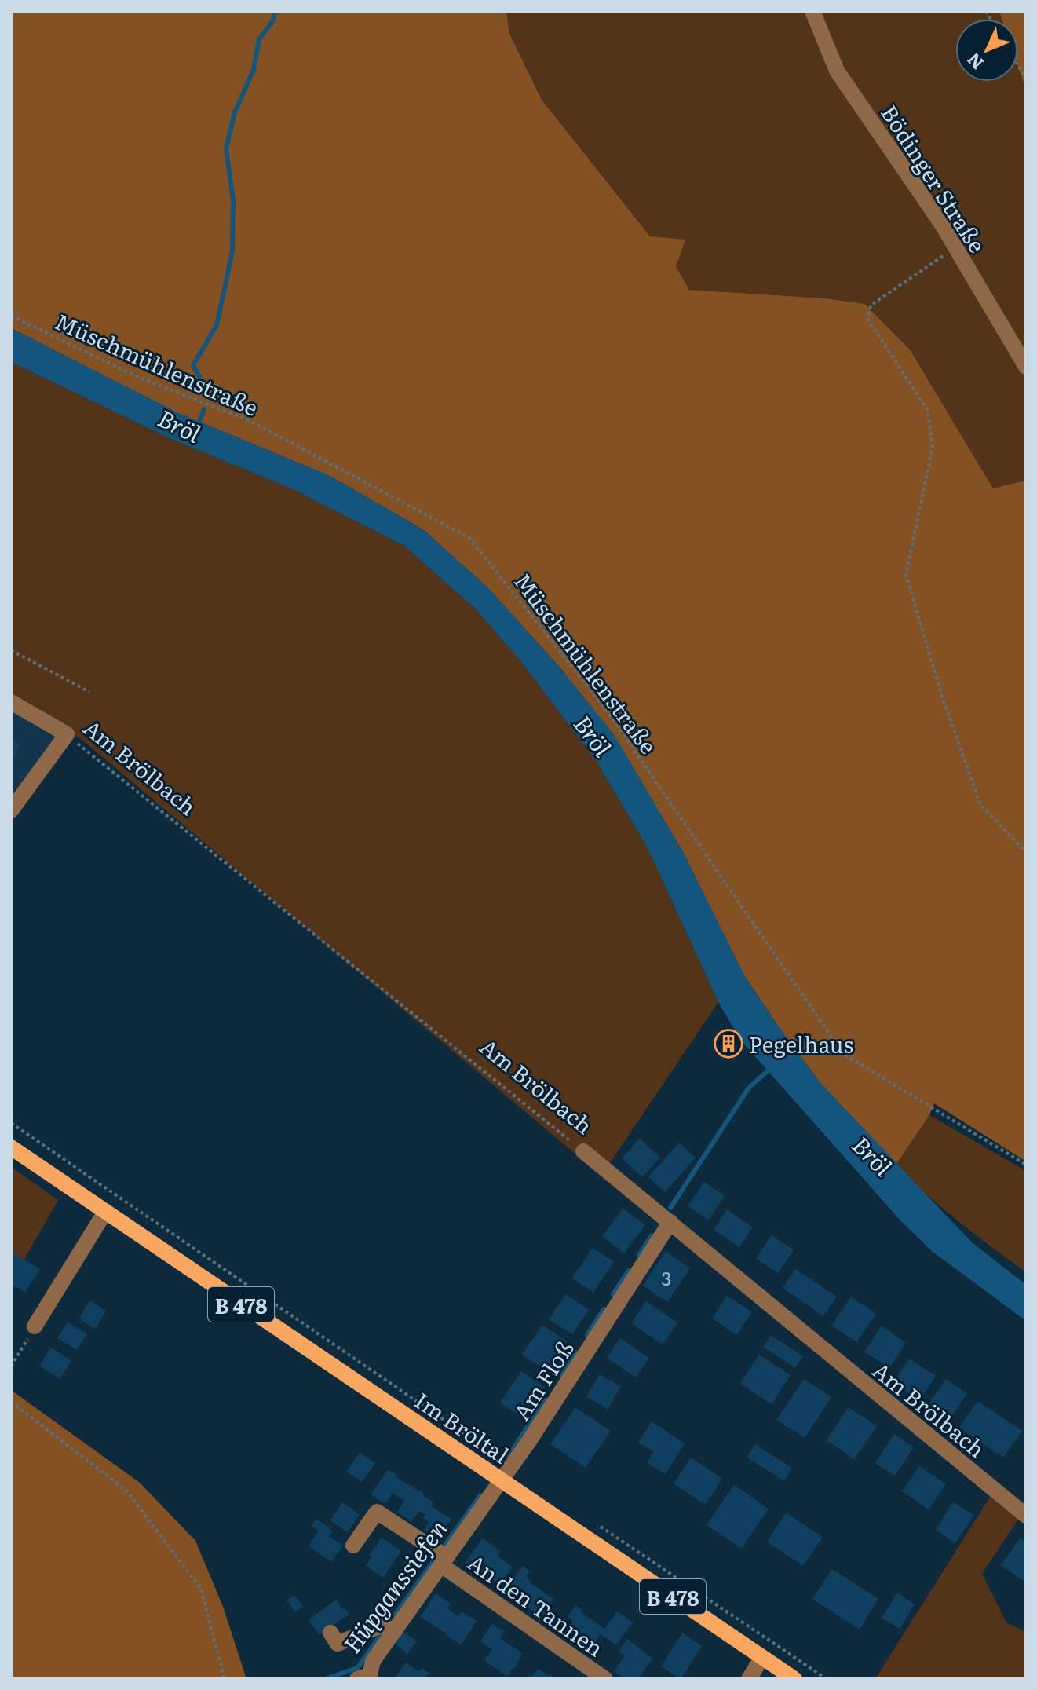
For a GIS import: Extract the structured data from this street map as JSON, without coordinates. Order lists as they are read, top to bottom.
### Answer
{
  "streets": {
    "main road": ["B 478", "Im Bröltal"],
    "street": [
      "Bödinger Straße",
      "Am Brölbach",
      "Am Floß",
      "An den Tannen"
    ],
    "path": ["Müschmühlenstraße"]
  },
  "crossings": [
    ["Am Brölbach", "Am Floß"],
    ["Am Floß", "Im Bröltal"],
    ["Am Floß", "An den Tannen"]
  ],
  "water": ["Bröl", "Hüpganssiefen"],
  "places": {
    "building": ["Pegelhaus"]
  },
  "house_numbers": ["3"],
  "north": "bottom left"
}
